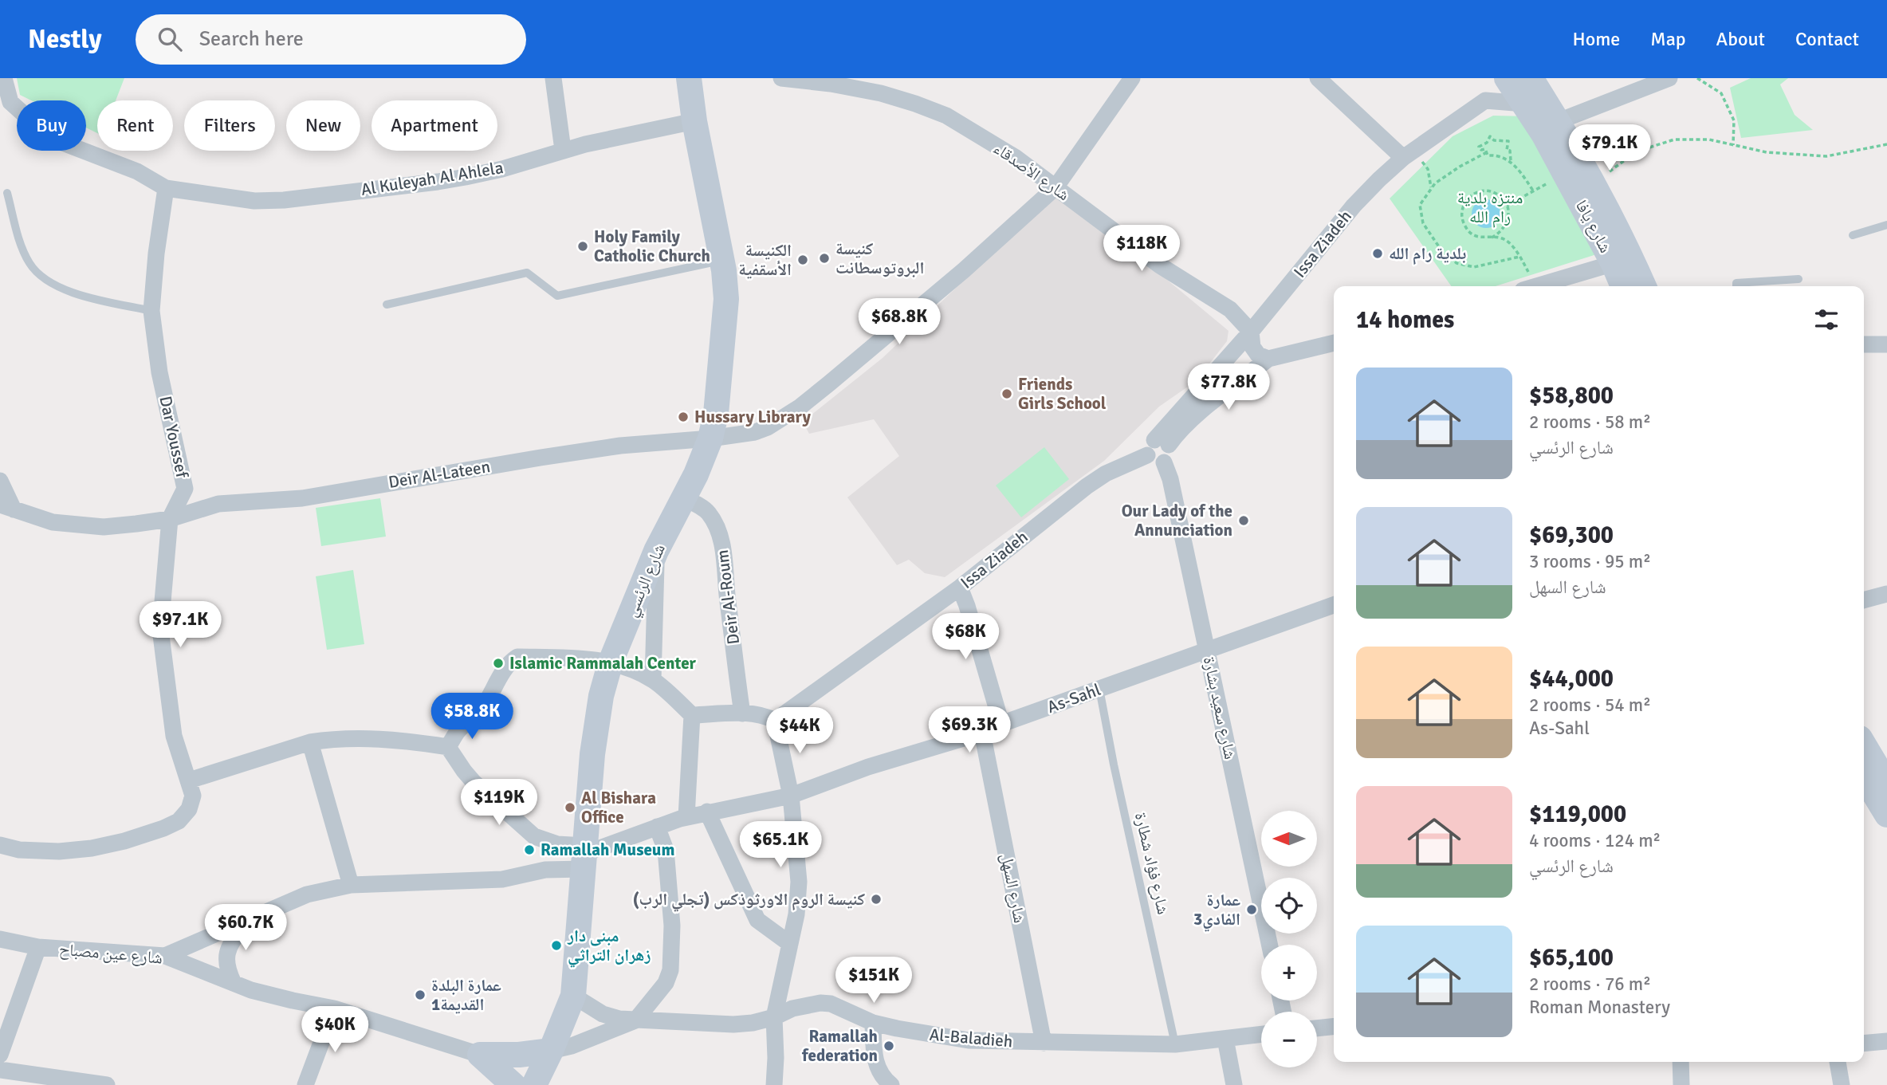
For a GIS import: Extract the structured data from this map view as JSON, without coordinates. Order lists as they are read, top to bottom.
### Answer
{
  "streets": {
    "main road": ["شارع يافا", "شارع الرئسي"],
    "street": [
      "شارع الأصدقاء",
      "Al Kuleyah Al Ahlela",
      "Issa Ziadeh",
      "Dar Youssef",
      "Deir Al-Lateen",
      "Deir Al-Roum",
      "As-Sahl",
      "شارع سعيد بشارة",
      "شارع السهل",
      "شارع عين مصباح",
      "Al-Baladieh"
    ],
    "lane": ["شارع فؤاد شطارة"]
  },
  "crossings": [
    ["شارع الأصدقاء", "Issa Ziadeh"],
    ["شارع الأصدقاء", "Deir Al-Lateen"],
    ["Al Kuleyah Al Ahlela", "Dar Youssef"],
    ["Al Kuleyah Al Ahlela", "شارع الرئسي"],
    ["Issa Ziadeh", "شارع سعيد بشارة"],
    ["Dar Youssef", "Deir Al-Lateen"],
    ["Deir Al-Lateen", "شارع الرئسي"],
    ["شارع الرئسي", "Deir Al-Roum"],
    ["شارع الرئسي", "As-Sahl"],
    ["شارع الرئسي", "Al-Baladieh"],
    ["As-Sahl", "شارع سعيد بشارة"],
    ["As-Sahl", "شارع فؤاد شطارة"],
    ["As-Sahl", "شارع السهل"],
    ["شارع فؤاد شطارة", "Al-Baladieh"],
    ["شارع السهل", "Al-Baladieh"]
  ],
  "parks": ["منتزه بلدية رام الله"],
  "places": [
    "Holy Family Catholic Church",
    "بلدية رام الله",
    "كنيسة البروتوسطانت",
    "الكنيسة الأسقفية",
    "Friends Girls School",
    "Hussary Library",
    "Our Lady of the Annunciation",
    "Islamic Rammalah Center",
    "Al Bishara Office",
    "Ramallah Museum",
    "كنيسة الروم الاورثوذكس (تجلي الرب)",
    "عمارة الفادي3",
    "مبنى دار زهران التراثي",
    "عمارة البلدة القديمة1",
    "Ramallah federation"
  ],
  "north": "left",
  "page": {
    "header": "Nestly",
    "search": "Search here",
    "nav": [
      "Home",
      "Map",
      "About",
      "Contact"
    ],
    "chip": [
      "Buy",
      "Rent",
      "Filters",
      "New",
      "Apartment"
    ],
    "price": [
      "$79.1K",
      "$118K",
      "$68.8K",
      "$77.8K",
      "$97.1K",
      "$68K",
      "$58.8K",
      "$69.3K",
      "$44K",
      "$119K",
      "$65.1K",
      "$60.7K",
      "$151K",
      "$40K"
    ],
    "heading": "14 homes",
    "list": [
      {
        "name": "$58,800",
        "note": "2 rooms · 58 m² · شارع الرئسي"
      },
      {
        "name": "$69,300",
        "note": "3 rooms · 95 m² · شارع السهل"
      },
      {
        "name": "$44,000",
        "note": "2 rooms · 54 m² · As-Sahl"
      },
      {
        "name": "$119,000",
        "note": "4 rooms · 124 m² · شارع الرئسي"
      },
      {
        "name": "$65,100",
        "note": "2 rooms · 76 m² · Roman Monastery"
      }
    ],
    "map_buttons": ["+", "−"]
  }
}
